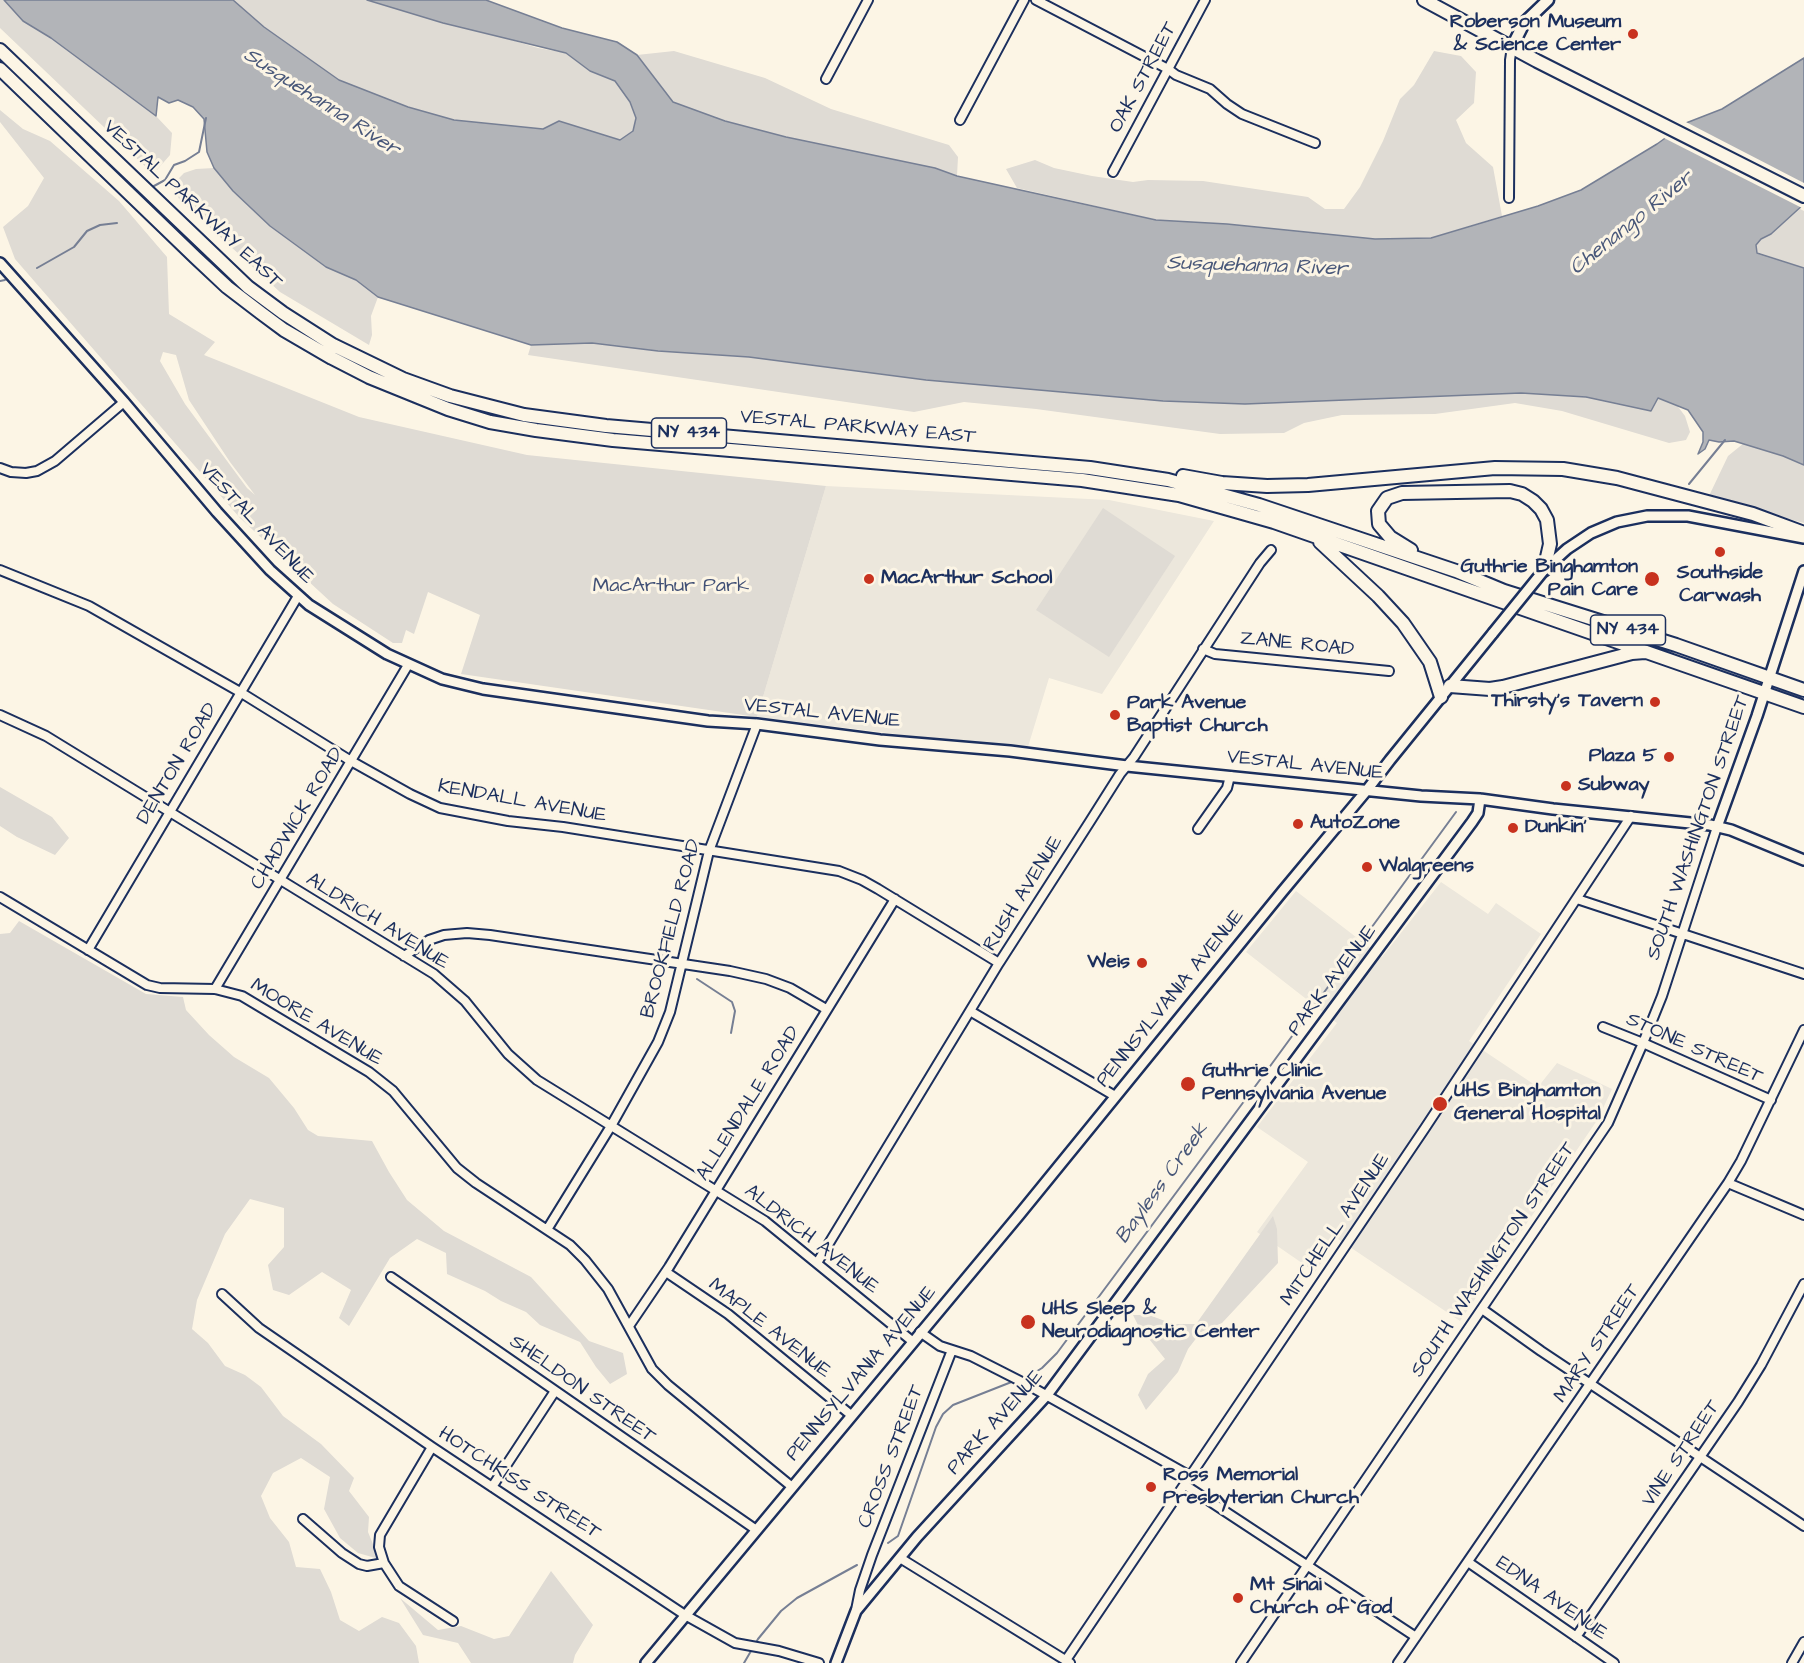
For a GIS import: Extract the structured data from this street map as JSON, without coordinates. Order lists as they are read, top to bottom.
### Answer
{
  "streets": {
    "main road": ["VESTAL PARKWAY EAST", "NY 434"],
    "street": [
      "OAK STREET",
      "VESTAL AVENUE",
      "ZANE ROAD",
      "DENTON ROAD",
      "KENDALL AVENUE",
      "CHADWICK ROAD",
      "SOUTH WASHINGTON STREET",
      "RUSH AVENUE",
      "ALDRICH AVENUE",
      "BROOKFIELD ROAD",
      "PARK AVENUE",
      "PENNSYLVANIA AVENUE",
      "MOORE AVENUE",
      "STONE STREET",
      "ALLENDALE ROAD",
      "MITCHELL AVENUE",
      "MAPLE AVENUE",
      "MARY STREET",
      "SHELDON STREET",
      "VINE STREET",
      "CROSS STREET",
      "HOTCHKISS STREET",
      "EDNA AVENUE"
    ]
  },
  "crossings": [
    ["VESTAL PARKWAY EAST", "SOUTH WASHINGTON STREET"],
    ["VESTAL AVENUE", "DENTON ROAD"],
    ["VESTAL AVENUE", "CHADWICK ROAD"],
    ["VESTAL AVENUE", "SOUTH WASHINGTON STREET"],
    ["VESTAL AVENUE", "RUSH AVENUE"],
    ["VESTAL AVENUE", "BROOKFIELD ROAD"],
    ["VESTAL AVENUE", "PARK AVENUE"],
    ["VESTAL AVENUE", "PENNSYLVANIA AVENUE"],
    ["VESTAL AVENUE", "MITCHELL AVENUE"],
    ["ZANE ROAD", "RUSH AVENUE"],
    ["DENTON ROAD", "KENDALL AVENUE"],
    ["DENTON ROAD", "ALDRICH AVENUE"],
    ["DENTON ROAD", "MOORE AVENUE"],
    ["KENDALL AVENUE", "CHADWICK ROAD"],
    ["KENDALL AVENUE", "RUSH AVENUE"],
    ["KENDALL AVENUE", "BROOKFIELD ROAD"],
    ["KENDALL AVENUE", "ALLENDALE ROAD"],
    ["CHADWICK ROAD", "ALDRICH AVENUE"],
    ["CHADWICK ROAD", "MOORE AVENUE"],
    ["SOUTH WASHINGTON STREET", "STONE STREET"],
    ["RUSH AVENUE", "ALDRICH AVENUE"],
    ["ALDRICH AVENUE", "BROOKFIELD ROAD"],
    ["ALDRICH AVENUE", "PENNSYLVANIA AVENUE"],
    ["ALDRICH AVENUE", "ALLENDALE ROAD"],
    ["BROOKFIELD ROAD", "MOORE AVENUE"],
    ["PARK AVENUE", "CROSS STREET"],
    ["PENNSYLVANIA AVENUE", "MOORE AVENUE"],
    ["PENNSYLVANIA AVENUE", "MAPLE AVENUE"],
    ["PENNSYLVANIA AVENUE", "SHELDON STREET"],
    ["PENNSYLVANIA AVENUE", "HOTCHKISS STREET"],
    ["MOORE AVENUE", "ALLENDALE ROAD"],
    ["STONE STREET", "MARY STREET"],
    ["ALLENDALE ROAD", "MAPLE AVENUE"],
    ["MARY STREET", "EDNA AVENUE"],
    ["VINE STREET", "EDNA AVENUE"]
  ],
  "water": ["Susquehanna River", "Chenango River", "Bayless Creek"],
  "parks": ["MacArthur Park"],
  "places": [
    "Roberson Museum & Science Center",
    "Southside Carwash",
    "MacArthur School",
    "Guthrie Binghamton Pain Care",
    "Thirsty's Tavern",
    "Park Avenue Baptist Church",
    "Plaza 5",
    "Subway",
    "AutoZone",
    "Dunkin'",
    "Walgreens",
    "Weis",
    "Guthrie Clinic Pennsylvania Avenue",
    "UHS Binghamton General Hospital",
    "UHS Sleep & Neurodiagnostic Center",
    "Ross Memorial Presbyterian Church",
    "Mt Sinai Church of God"
  ]
}
